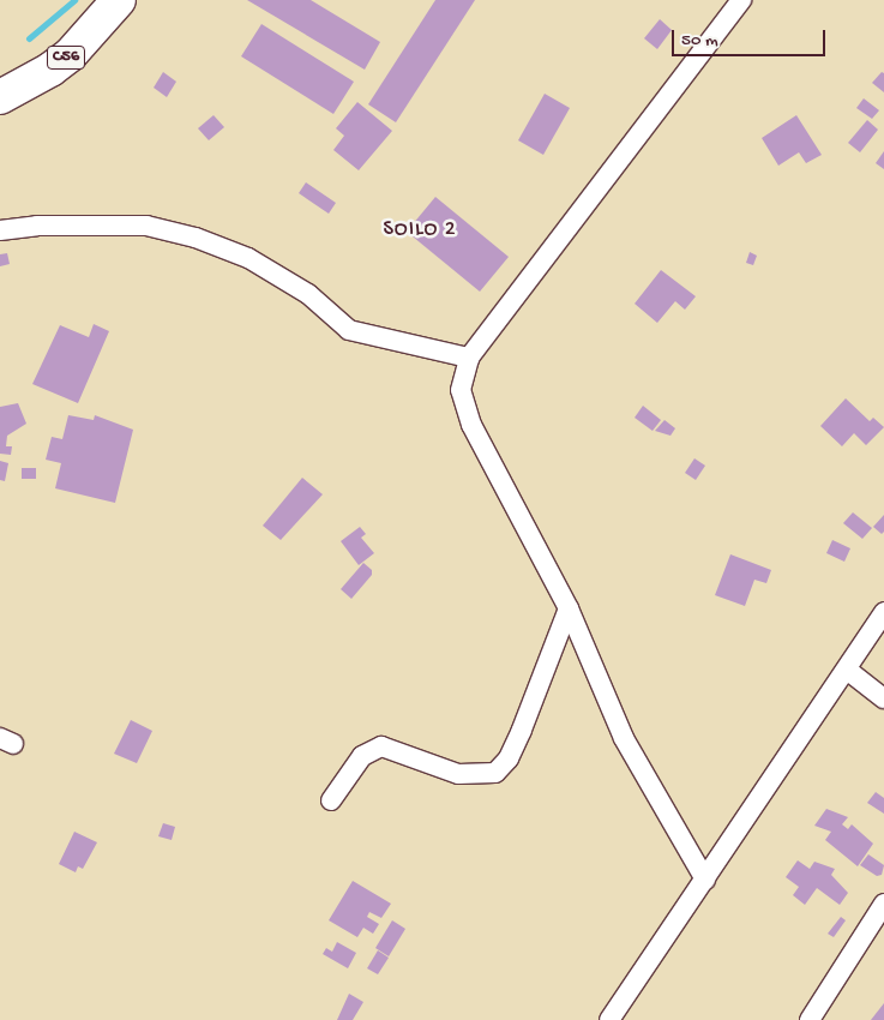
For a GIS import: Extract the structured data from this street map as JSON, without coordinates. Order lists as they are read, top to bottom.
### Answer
{
  "streets": {
    "highway": ["C56"]
  },
  "districts": ["SOILO 2"],
  "scale_bar": "50 m"
}
